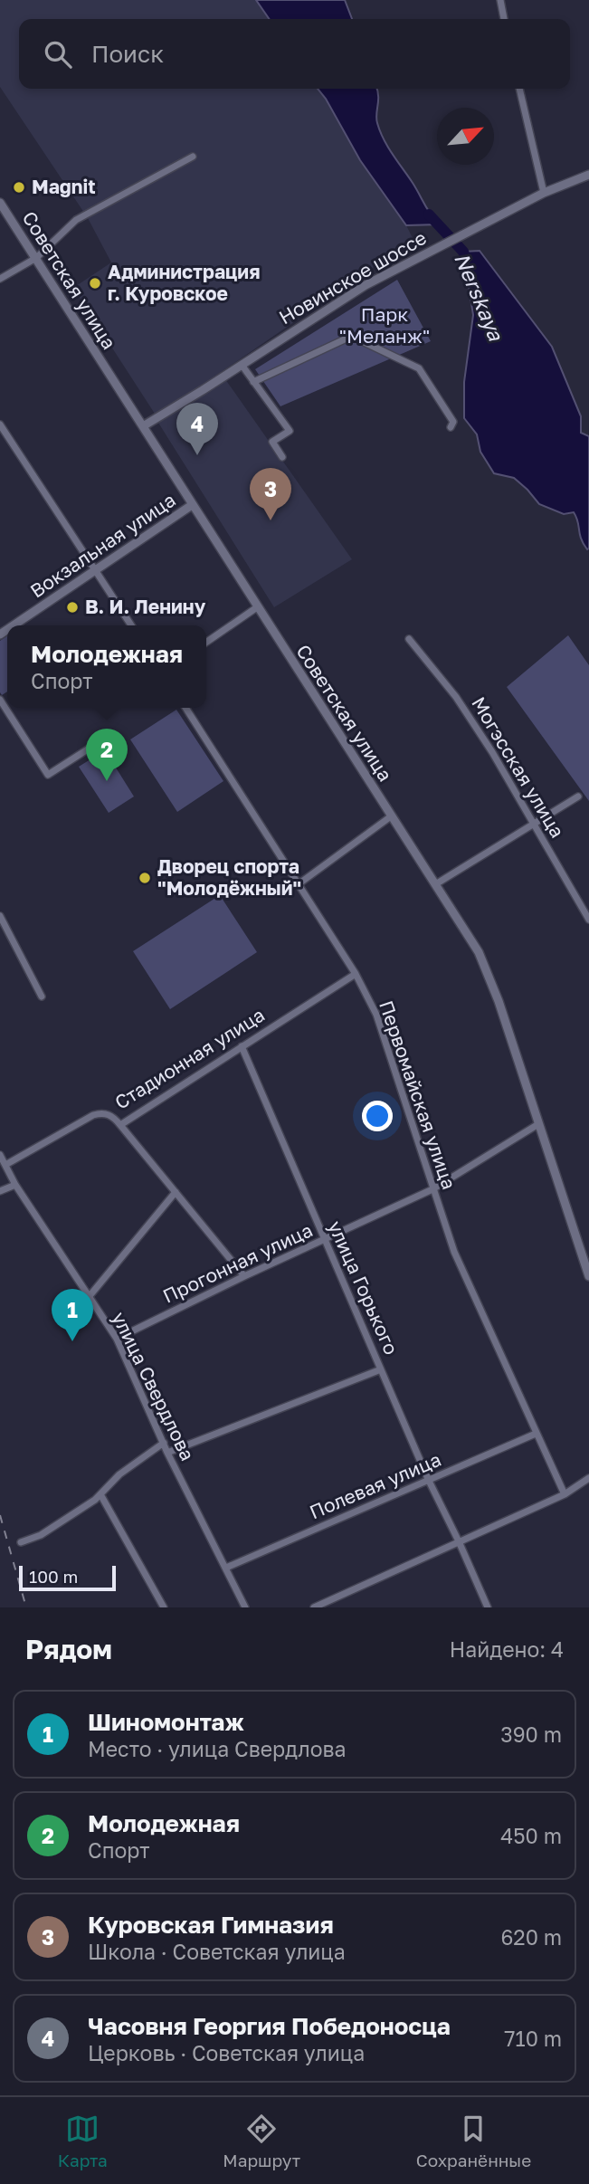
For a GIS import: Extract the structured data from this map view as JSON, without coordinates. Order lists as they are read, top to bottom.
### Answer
{
  "streets": {
    "street": [
      "Новинское шоссе",
      "Советская улица",
      "Вокзальная улица",
      "Могэсская улица",
      "Стадионная улица",
      "Первомайская улица",
      "Прогонная улица",
      "улица Горького",
      "улица Свердлова",
      "Полевая улица"
    ]
  },
  "crossings": [
    ["Новинское шоссе", "Советская улица"],
    ["Советская улица", "Вокзальная улица"],
    ["Советская улица", "Прогонная улица"],
    ["Стадионная улица", "Первомайская улица"],
    ["Стадионная улица", "улица Горького"],
    ["Стадионная улица", "улица Свердлова"],
    ["Первомайская улица", "Прогонная улица"],
    ["Первомайская улица", "Полевая улица"],
    ["Прогонная улица", "улица Горького"],
    ["Прогонная улица", "улица Свердлова"],
    ["улица Горького", "Полевая улица"],
    ["улица Свердлова", "Полевая улица"]
  ],
  "water": ["Nerskaya"],
  "parks": ["Парк \"Меланж\""],
  "places": [
    "Magnit",
    "Администрация г. Куровское",
    "В. И. Ленину",
    "Дворец спорта \"Молодёжный\""
  ],
  "scale_bar": "100 m",
  "north": "top right",
  "page": {
    "search": "Поиск",
    "pins": [
      "4",
      "3",
      "2",
      "1"
    ],
    "popup": ["Молодежная", "Спорт"],
    "scale": "100 m",
    "heading": ["Рядом", "Найдено: 4"],
    "list": [
      {
        "mark": "1",
        "name": "Шиномонтаж",
        "note": "Место · улица Свердлова",
        "value": "390 m"
      },
      {
        "mark": "2",
        "name": "Молодежная",
        "note": "Спорт",
        "value": "450 m"
      },
      {
        "mark": "3",
        "name": "Куровская Гимназия",
        "note": "Школа · Советская улица",
        "value": "620 m"
      },
      {
        "mark": "4",
        "name": "Часовня Георгия Победоносца",
        "note": "Церковь · Советская улица",
        "value": "710 m"
      }
    ],
    "nav": ["Карта", "Маршрут", "Сохранённые"]
  }
}
